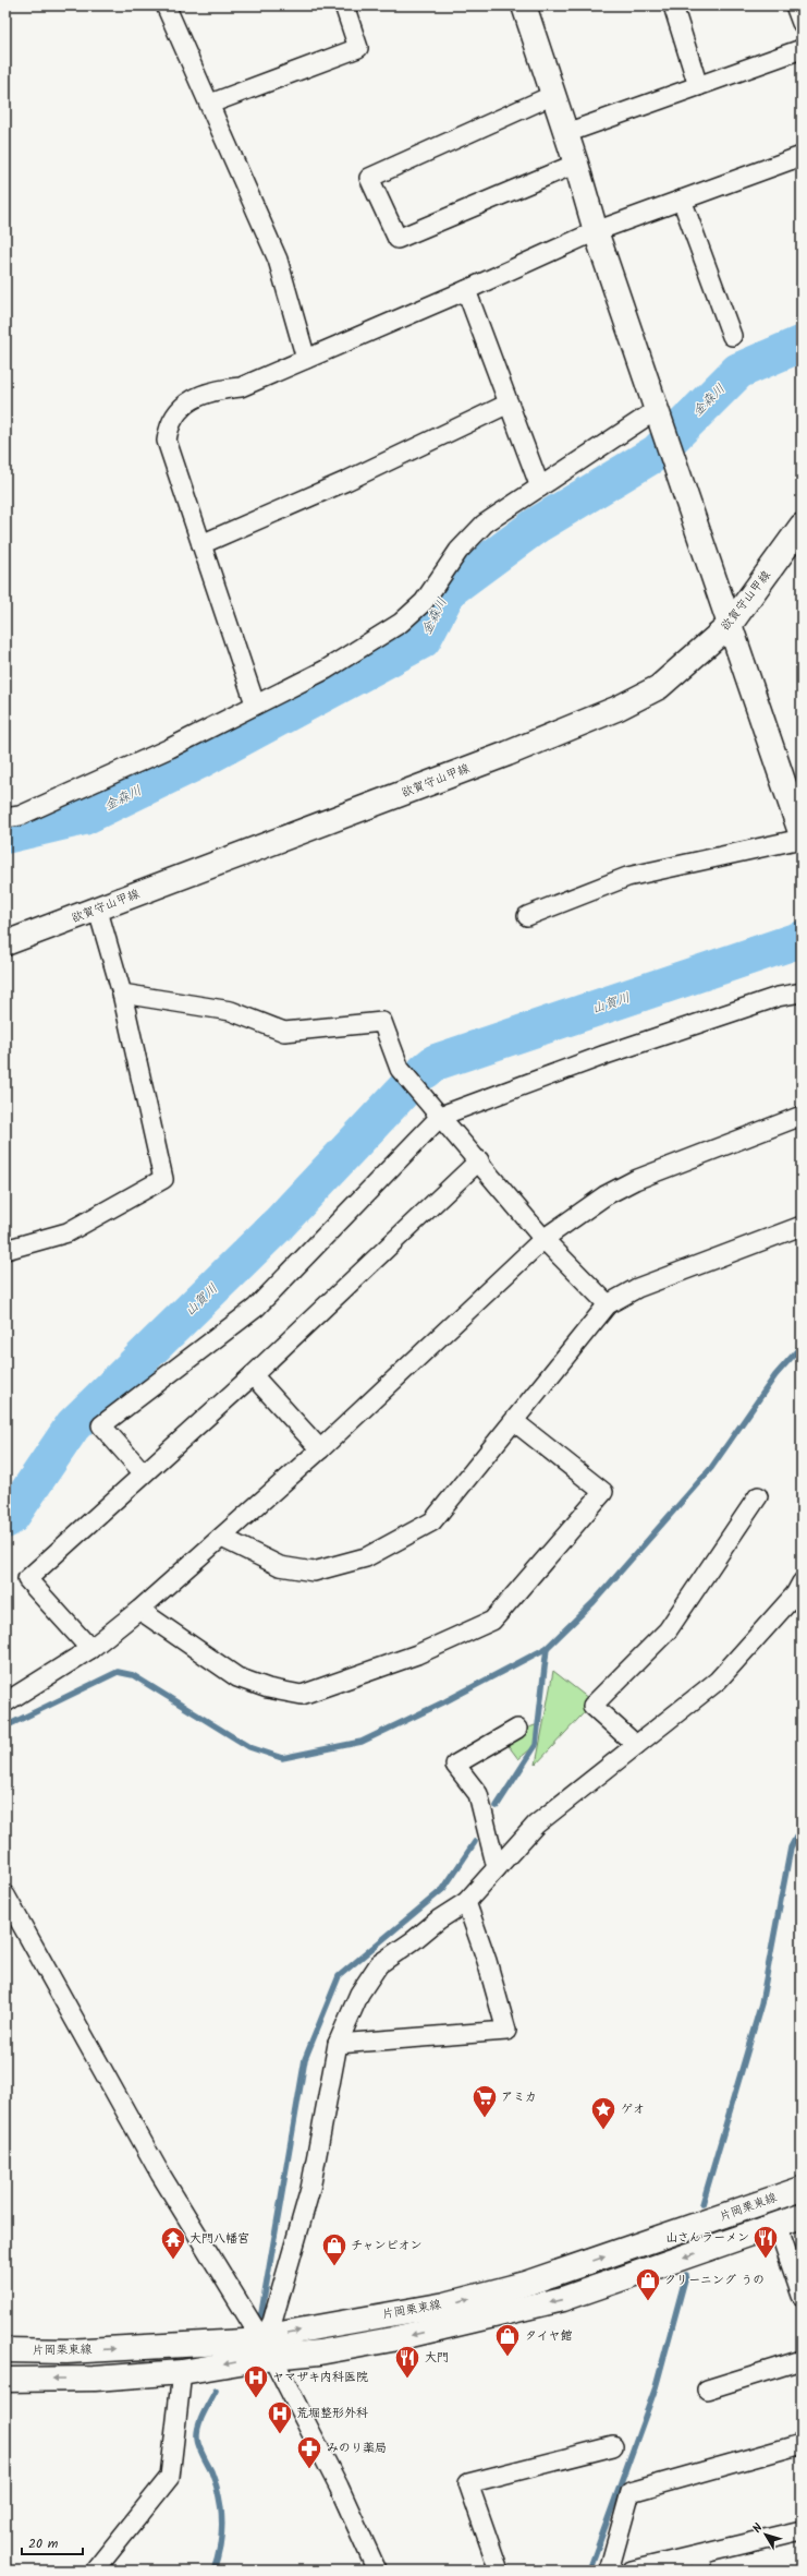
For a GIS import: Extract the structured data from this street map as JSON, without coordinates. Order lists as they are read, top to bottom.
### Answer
{
  "streets": {
    "main road": ["欲賀守山甲線", "片岡栗東線"]
  },
  "water": ["金森川", "山賀川"],
  "places": {
    "supermarket": ["アミカ"],
    "place": ["ゲオ"],
    "restaurant": ["山さんラーメン", "大門"],
    "temple": ["大門八幡宮"],
    "shop": ["チャンピオン", "クリーニング うの", "タイヤ館"],
    "hospital": ["ヤマザキ内科医院", "荒堀整形外科"],
    "pharmacy": ["みのり薬局"]
  },
  "scale_bar": "20 m",
  "north": "top left"
}
